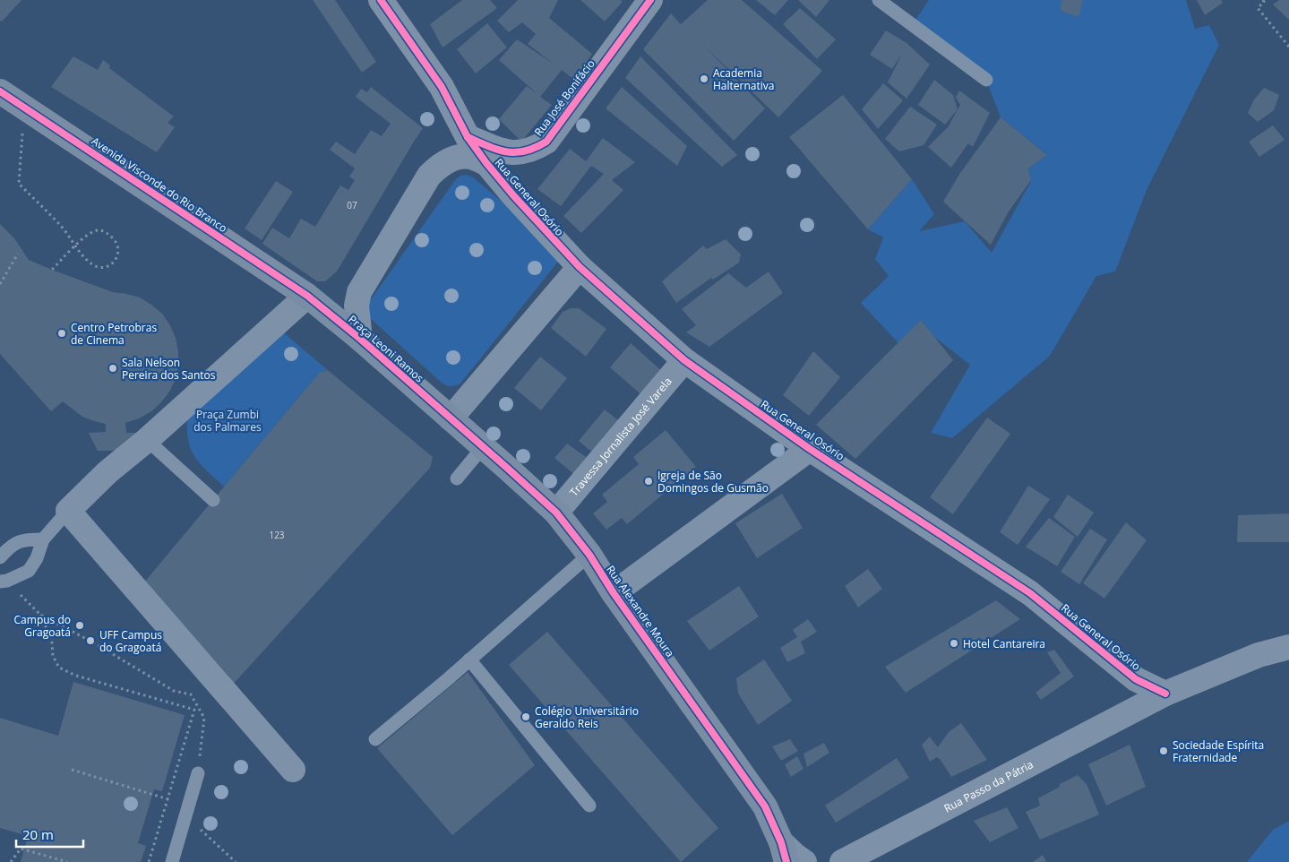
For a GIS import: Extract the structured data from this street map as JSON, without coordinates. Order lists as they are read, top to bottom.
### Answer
{
  "streets": {
    "main road": ["Avenida Visconde do Rio Branco", "Praça Leoni Ramos", "Rua Alexandre Moura"],
    "street": [
      "Rua José Bonifácio",
      "Rua General Osório",
      "Travessa Jornalista José Varela",
      "Rua Passo da Pátria"
    ]
  },
  "crossings": [
    ["Rua José Bonifácio", "Rua General Osório"],
    ["Avenida Visconde do Rio Branco", "Praça Leoni Ramos"],
    ["Rua General Osório", "Praça Leoni Ramos"],
    ["Rua General Osório", "Travessa Jornalista José Varela"],
    ["Rua General Osório", "Rua Passo da Pátria"],
    ["Praça Leoni Ramos", "Rua Alexandre Moura"],
    ["Travessa Jornalista José Varela", "Rua Alexandre Moura"]
  ],
  "parks": ["Praça Zumbi dos Palmares"],
  "places": [
    "Academia Halternativa",
    "Centro Petrobras de Cinema",
    "Sala Nelson Pereira dos Santos",
    "Igreja de São Domingos de Gusmão",
    "Campus do Gragoatá",
    "UFF Campus do Gragoatá",
    "Hotel Cantareira",
    "Colégio Universitário Geraldo Reis",
    "Sociedade Espírita Fraternidade"
  ],
  "house_numbers": ["07", "123"],
  "scale_bar": "20 m"
}
